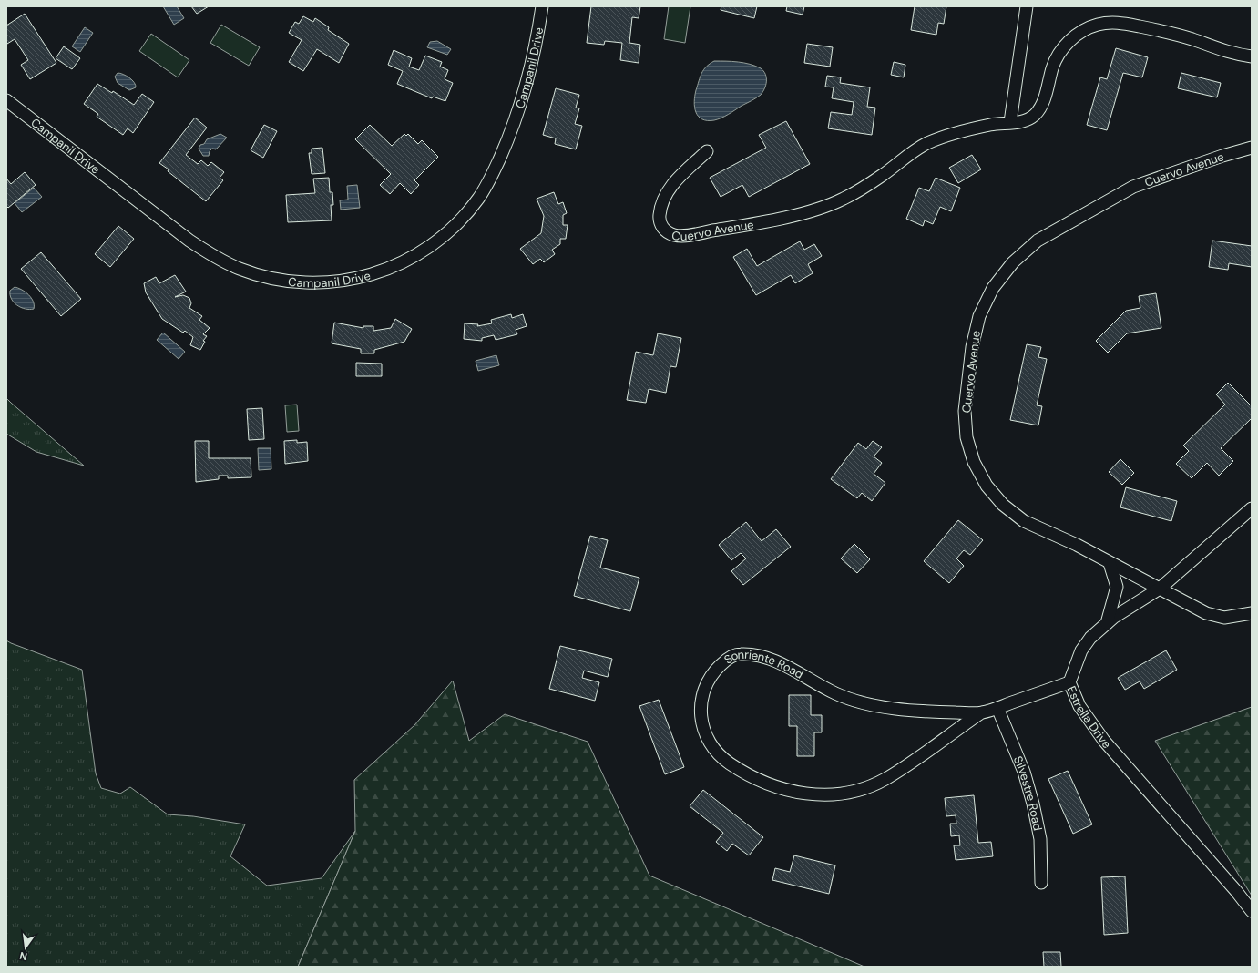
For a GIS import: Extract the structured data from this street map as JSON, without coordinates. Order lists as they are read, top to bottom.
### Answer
{
  "streets": {
    "street": [
      "Campanil Drive",
      "Cuervo Avenue",
      "Sonriente Road",
      "Estrella Drive",
      "Silvestre Road"
    ]
  },
  "crossings": [
    ["Cuervo Avenue", "Estrella Drive"],
    ["Sonriente Road", "Estrella Drive"],
    ["Sonriente Road", "Silvestre Road"]
  ],
  "north": "bottom"
}
